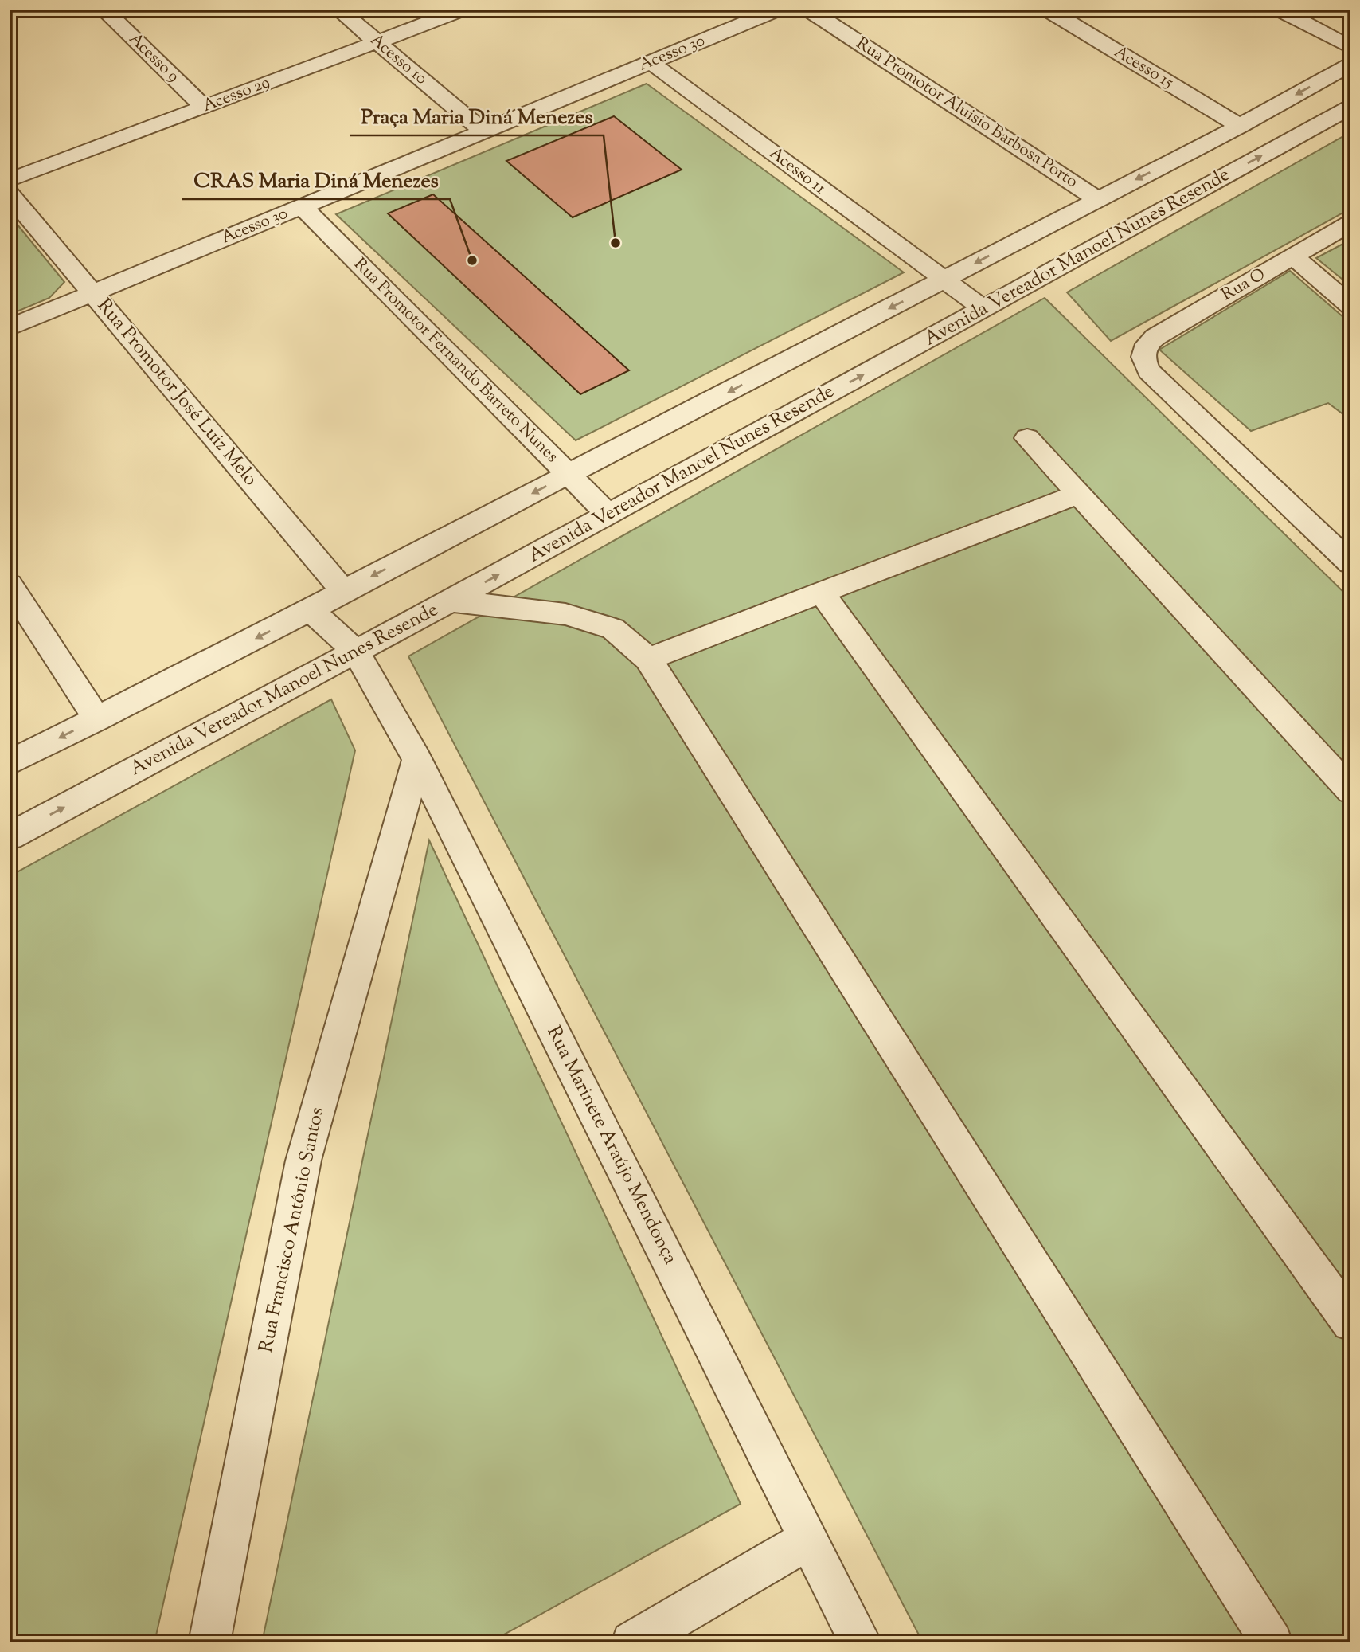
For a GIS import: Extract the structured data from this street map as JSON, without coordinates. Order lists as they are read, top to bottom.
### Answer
{
  "streets": {
    "street": [
      "Acesso 30",
      "Acesso 9",
      "Acesso 10",
      "Acesso 15",
      "Acesso 29",
      "Rua Promotor Aluisio Barbosa Porto",
      "Acesso 11",
      "Avenida Vereador Manoel Nunes Resende",
      "Rua O",
      "Rua Promotor Fernando Barreto Nunes",
      "Rua Promotor José Luiz Melo",
      "Rua Marinete Araújo Mendonça",
      "Rua Francisco Antônio Santos"
    ]
  },
  "crossings": [
    ["Acesso 30", "Acesso 10"],
    ["Acesso 30", "Acesso 11"],
    ["Acesso 30", "Rua Promotor Fernando Barreto Nunes"],
    ["Acesso 30", "Rua Promotor José Luiz Melo"],
    ["Acesso 9", "Acesso 29"],
    ["Acesso 10", "Acesso 29"],
    ["Acesso 15", "Avenida Vereador Manoel Nunes Resende"],
    ["Rua Promotor Aluisio Barbosa Porto", "Avenida Vereador Manoel Nunes Resende"],
    ["Acesso 11", "Avenida Vereador Manoel Nunes Resende"],
    ["Avenida Vereador Manoel Nunes Resende", "Rua Promotor Fernando Barreto Nunes"],
    ["Avenida Vereador Manoel Nunes Resende", "Rua Promotor José Luiz Melo"],
    ["Avenida Vereador Manoel Nunes Resende", "Rua Marinete Araújo Mendonça"],
    ["Rua Marinete Araújo Mendonça", "Rua Francisco Antônio Santos"]
  ],
  "places": ["Praça Maria Diná Menezes", "CRAS Maria Diná Menezes"]
}
